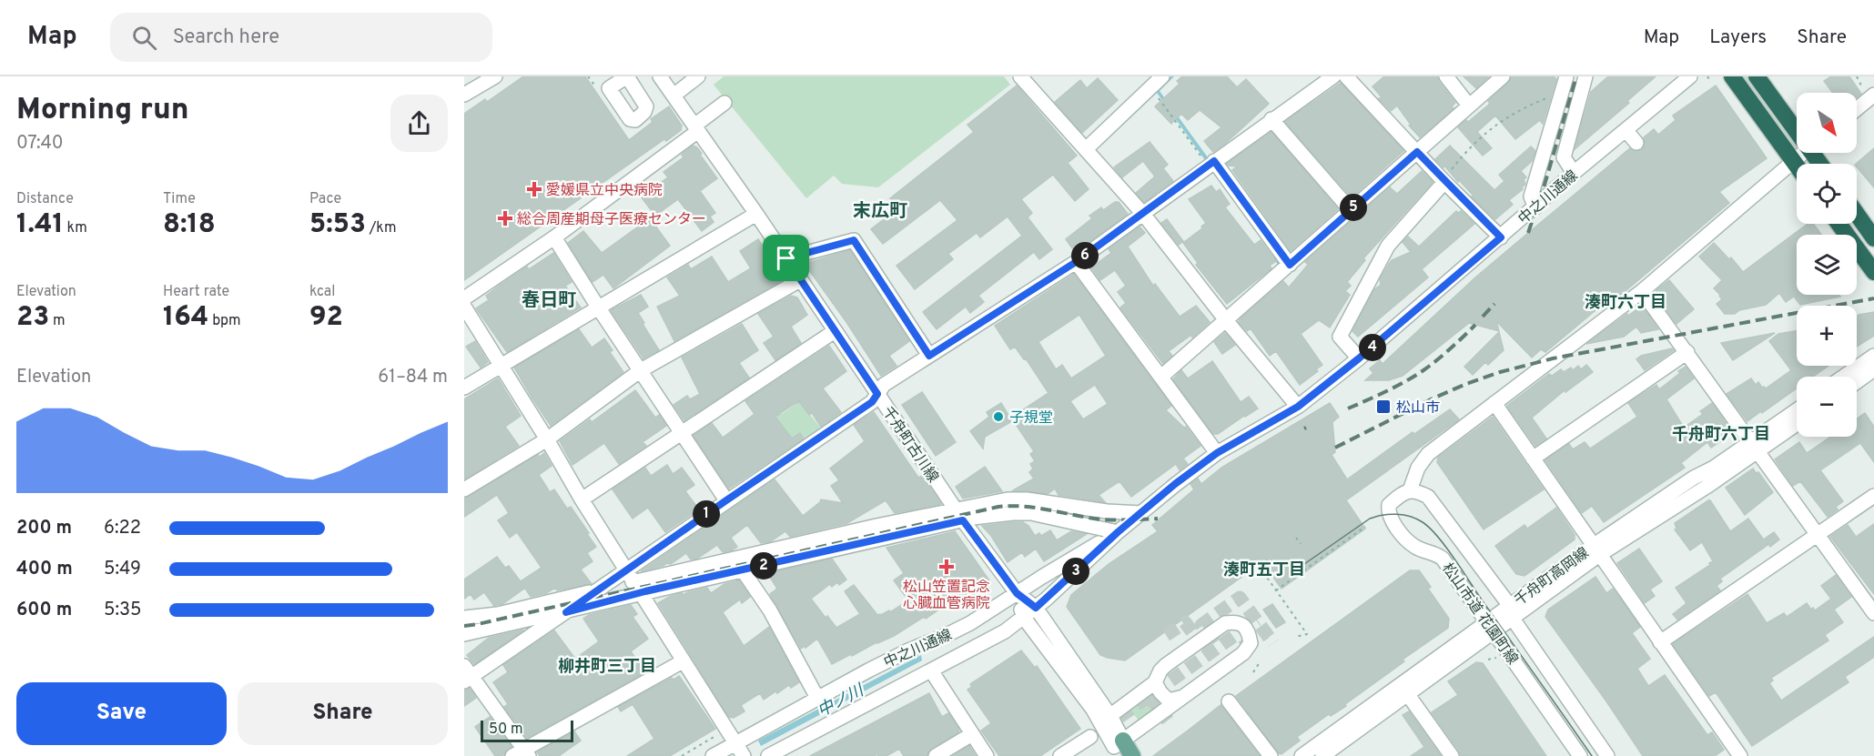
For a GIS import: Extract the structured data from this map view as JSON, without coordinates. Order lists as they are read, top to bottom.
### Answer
{
  "streets": {
    "street": [
      "中之川通線",
      "千舟町古川線",
      "千舟町高岡線",
      "松山市道 花園町線"
    ]
  },
  "crossings": [
    ["中之川通線", "千舟町古川線"],
    ["千舟町高岡線", "松山市道 花園町線"]
  ],
  "districts": [
    "末広町",
    "春日町",
    "湊町六丁目",
    "千舟町六丁目",
    "湊町五丁目",
    "柳井町三丁目"
  ],
  "water": ["中ノ川"],
  "places": {
    "health": ["愛媛県立中央病院", "総合周産期母子医療センター", "松山笠置記念 心臓血管病院"],
    "transit": ["松山市"],
    "other": ["子規堂"]
  },
  "scale_bar": "50 m",
  "north": "bottom right",
  "page": {
    "header": "Map",
    "search": "Search here",
    "nav": ["Map", "Layers", "Share"],
    "heading": ["Morning run", "07:40"],
    "map_buttons": ["+", "−"],
    "stats": [
      ["Distance", "1.41 km"],
      ["Time", "8:18"],
      ["Pace", "5:53 /km"],
      ["Elevation", "23 m"],
      ["Heart rate", "164 bpm"],
      ["kcal", "92"]
    ],
    "pins": [
      "5",
      "6",
      "4",
      "1",
      "2",
      "3"
    ],
    "chart": ["Elevation", "61–84 m"],
    "list": [
      {
        "name": "200 m",
        "note": "6:22"
      },
      {
        "name": "400 m",
        "note": "5:49"
      },
      {
        "name": "600 m",
        "note": "5:35"
      }
    ],
    "buttons": ["Save", "Share"],
    "scale": "50 m"
  }
}
